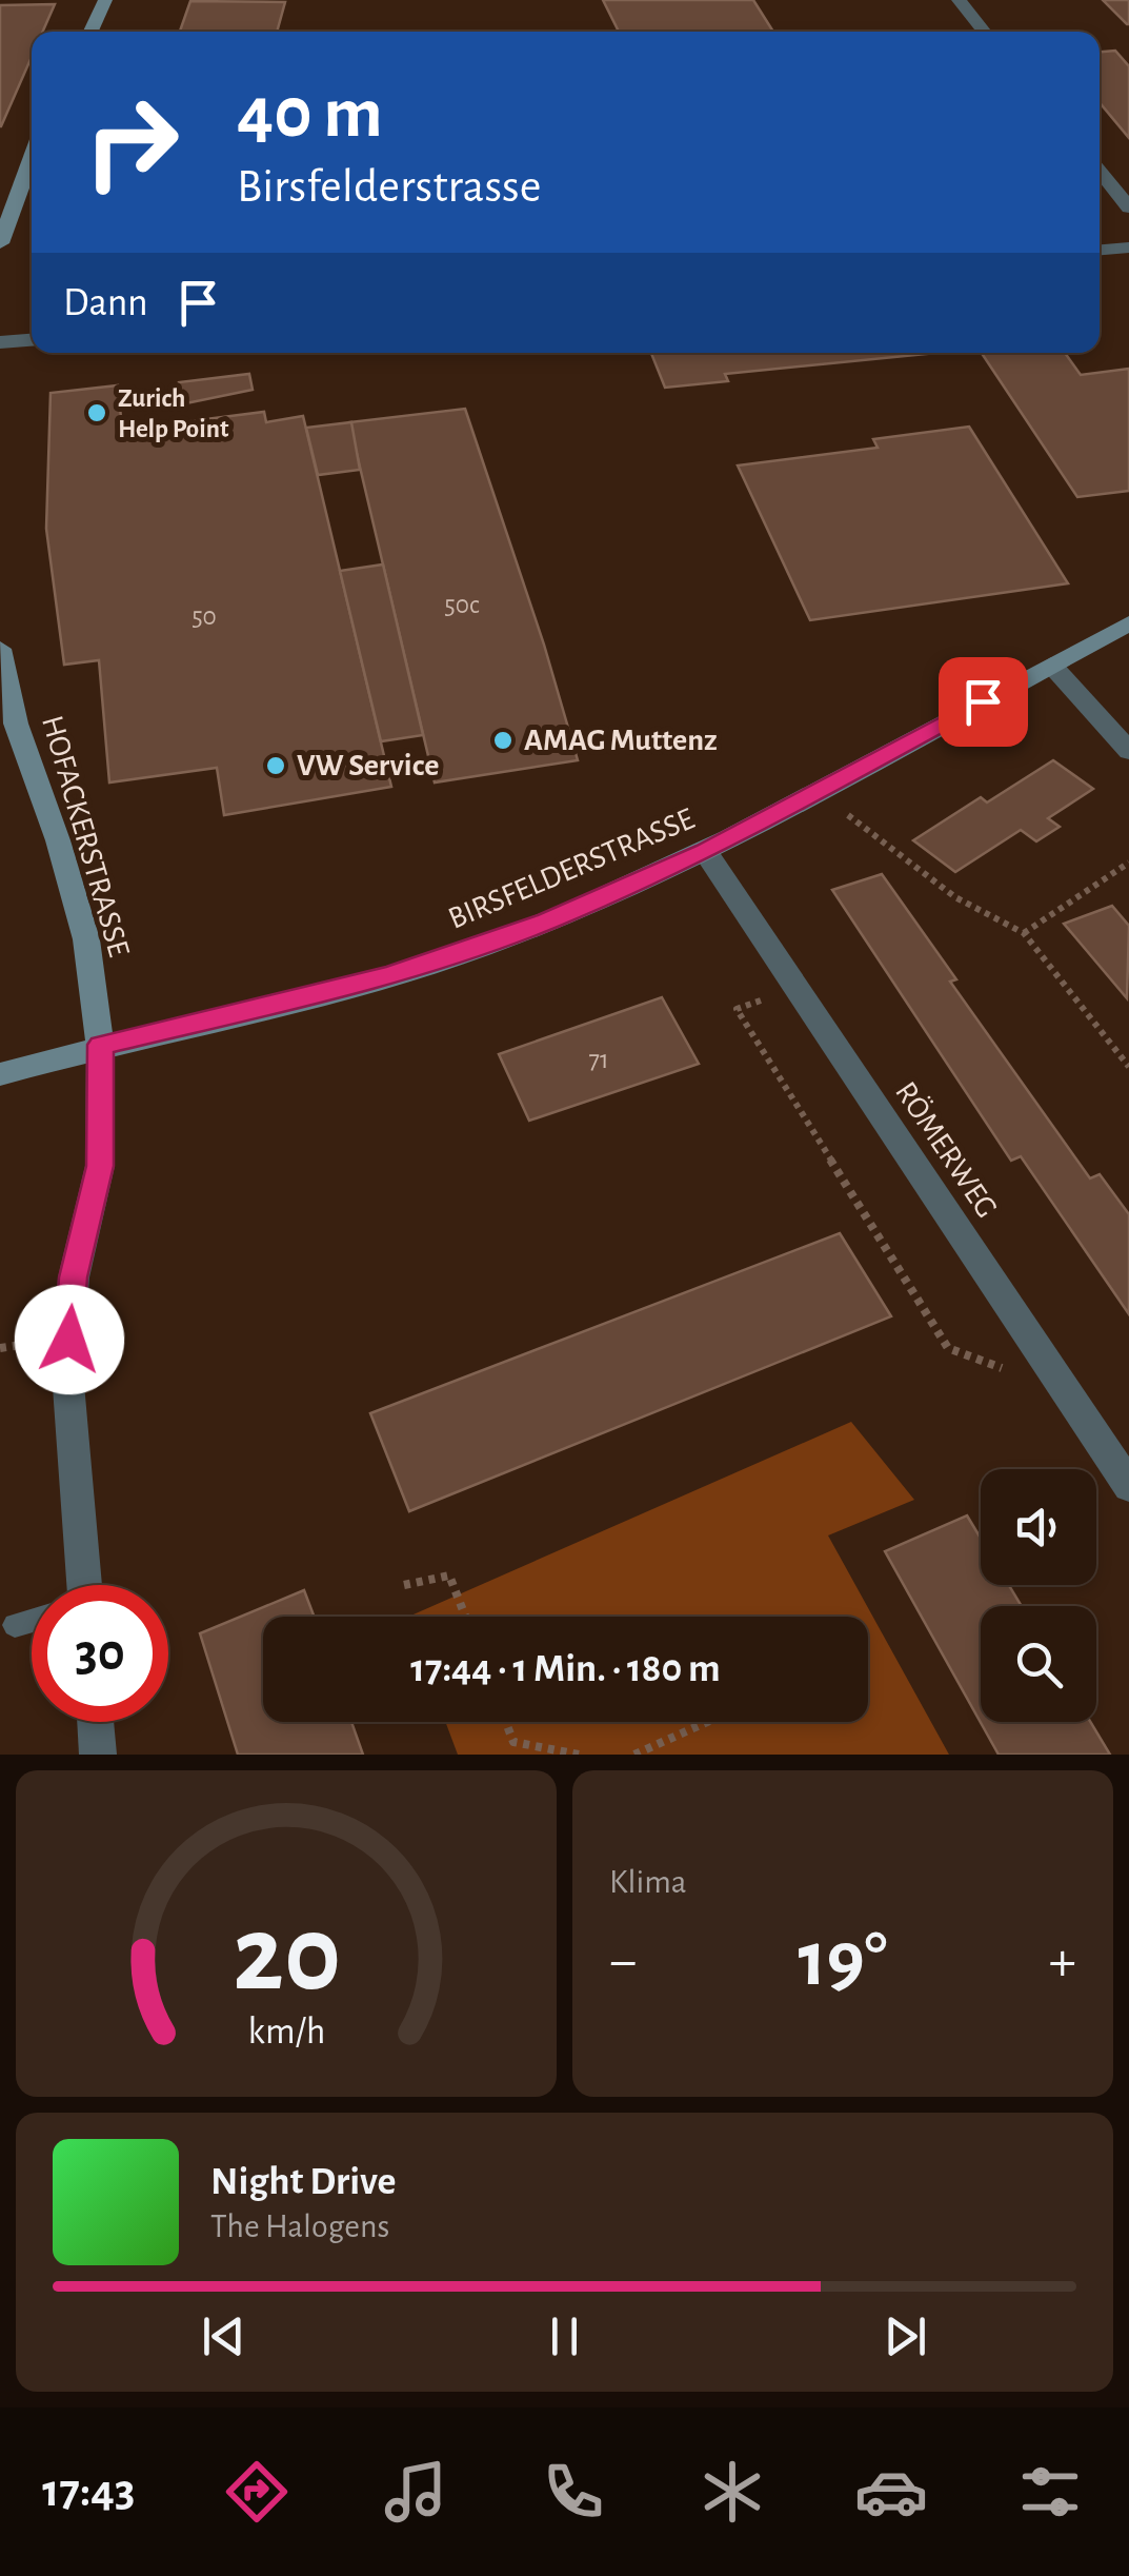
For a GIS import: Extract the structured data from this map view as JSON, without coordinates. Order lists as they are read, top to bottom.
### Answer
{
  "streets": {
    "main road": ["HOFACKERSTRASSE", "BIRSFELDERSTRASSE"],
    "street": ["RÖMERWEG"]
  },
  "crossings": [
    ["HOFACKERSTRASSE", "BIRSFELDERSTRASSE"],
    ["BIRSFELDERSTRASSE", "RÖMERWEG"]
  ],
  "places": ["Zurich Help Point", "AMAG Muttenz", "VW Service"],
  "house_numbers": ["50c", "50", "71"],
  "page": {
    "turn": ["40 m", "Birsfelderstrasse"],
    "then": "Dann",
    "limit": "30",
    "trip": "17:44 · 1 Min. · 180 m",
    "tile": "Klima",
    "heat": ["−", "19°", "+"],
    "song": ["Night Drive", "The Halogens"],
    "tabs": "17:43",
    "gauge": ["20", "km/h"]
  }
}
